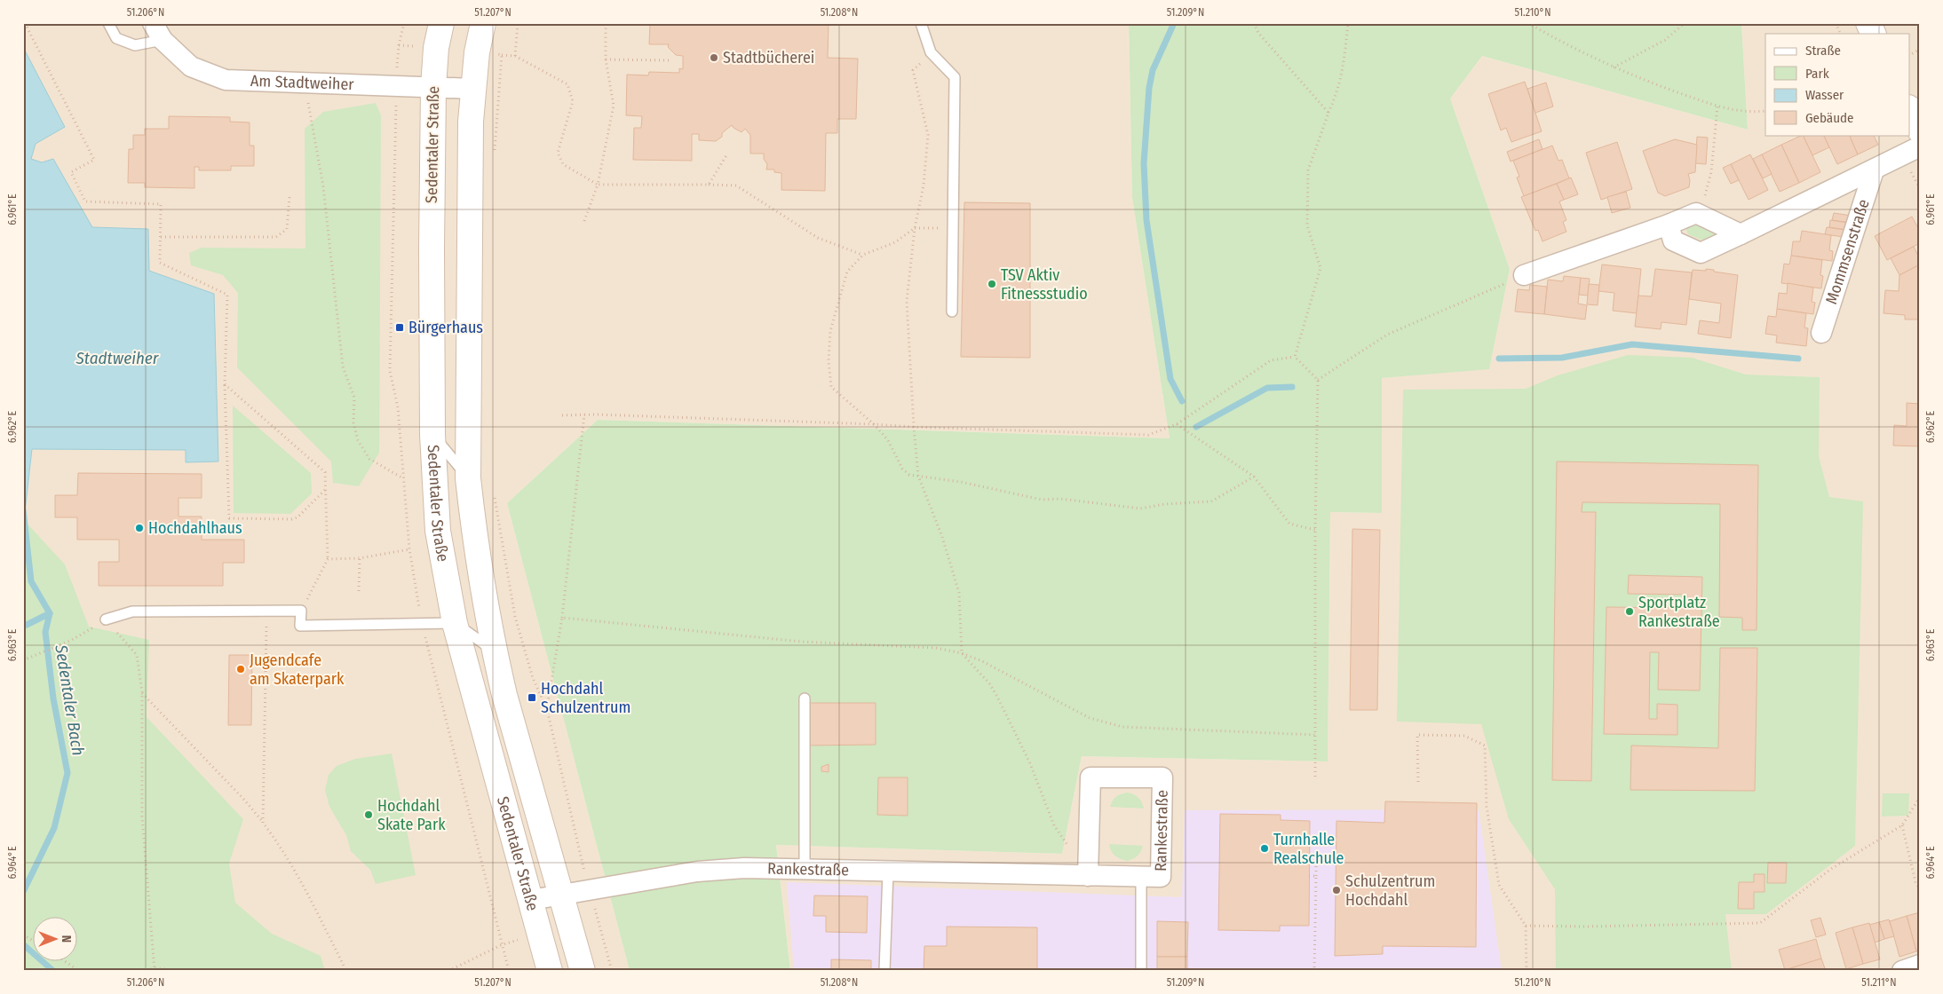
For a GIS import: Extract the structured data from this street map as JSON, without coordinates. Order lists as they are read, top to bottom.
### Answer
{
  "streets": {
    "street": [
      "Am Stadtweiher",
      "Sedentaler Straße",
      "Mommsenstraße",
      "Rankestraße"
    ]
  },
  "crossings": [
    ["Am Stadtweiher", "Sedentaler Straße"],
    ["Sedentaler Straße", "Rankestraße"]
  ],
  "water": ["Stadtweiher", "Sedentaler Bach"],
  "places": {
    "other": [
      "Stadtbücherei",
      "TSV Aktiv Fitnessstudio",
      "Hochdahlhaus",
      "Sportplatz Rankestraße",
      "Jugendcafe am Skaterpark",
      "Hochdahl Skate Park",
      "Turnhalle Realschule",
      "Schulzentrum Hochdahl"
    ],
    "transit": ["Bürgerhaus", "Hochdahl Schulzentrum"]
  },
  "legend": [
    "Straße",
    "Park",
    "Wasser",
    "Gebäude"
  ],
  "north": "right",
  "coordinates": [
    "51.206°N",
    "51.207°N",
    "51.208°N",
    "51.209°N",
    "51.210°N",
    "6.961°E",
    "6.962°E",
    "6.963°E",
    "6.964°E",
    "51.211°N"
  ]
}
